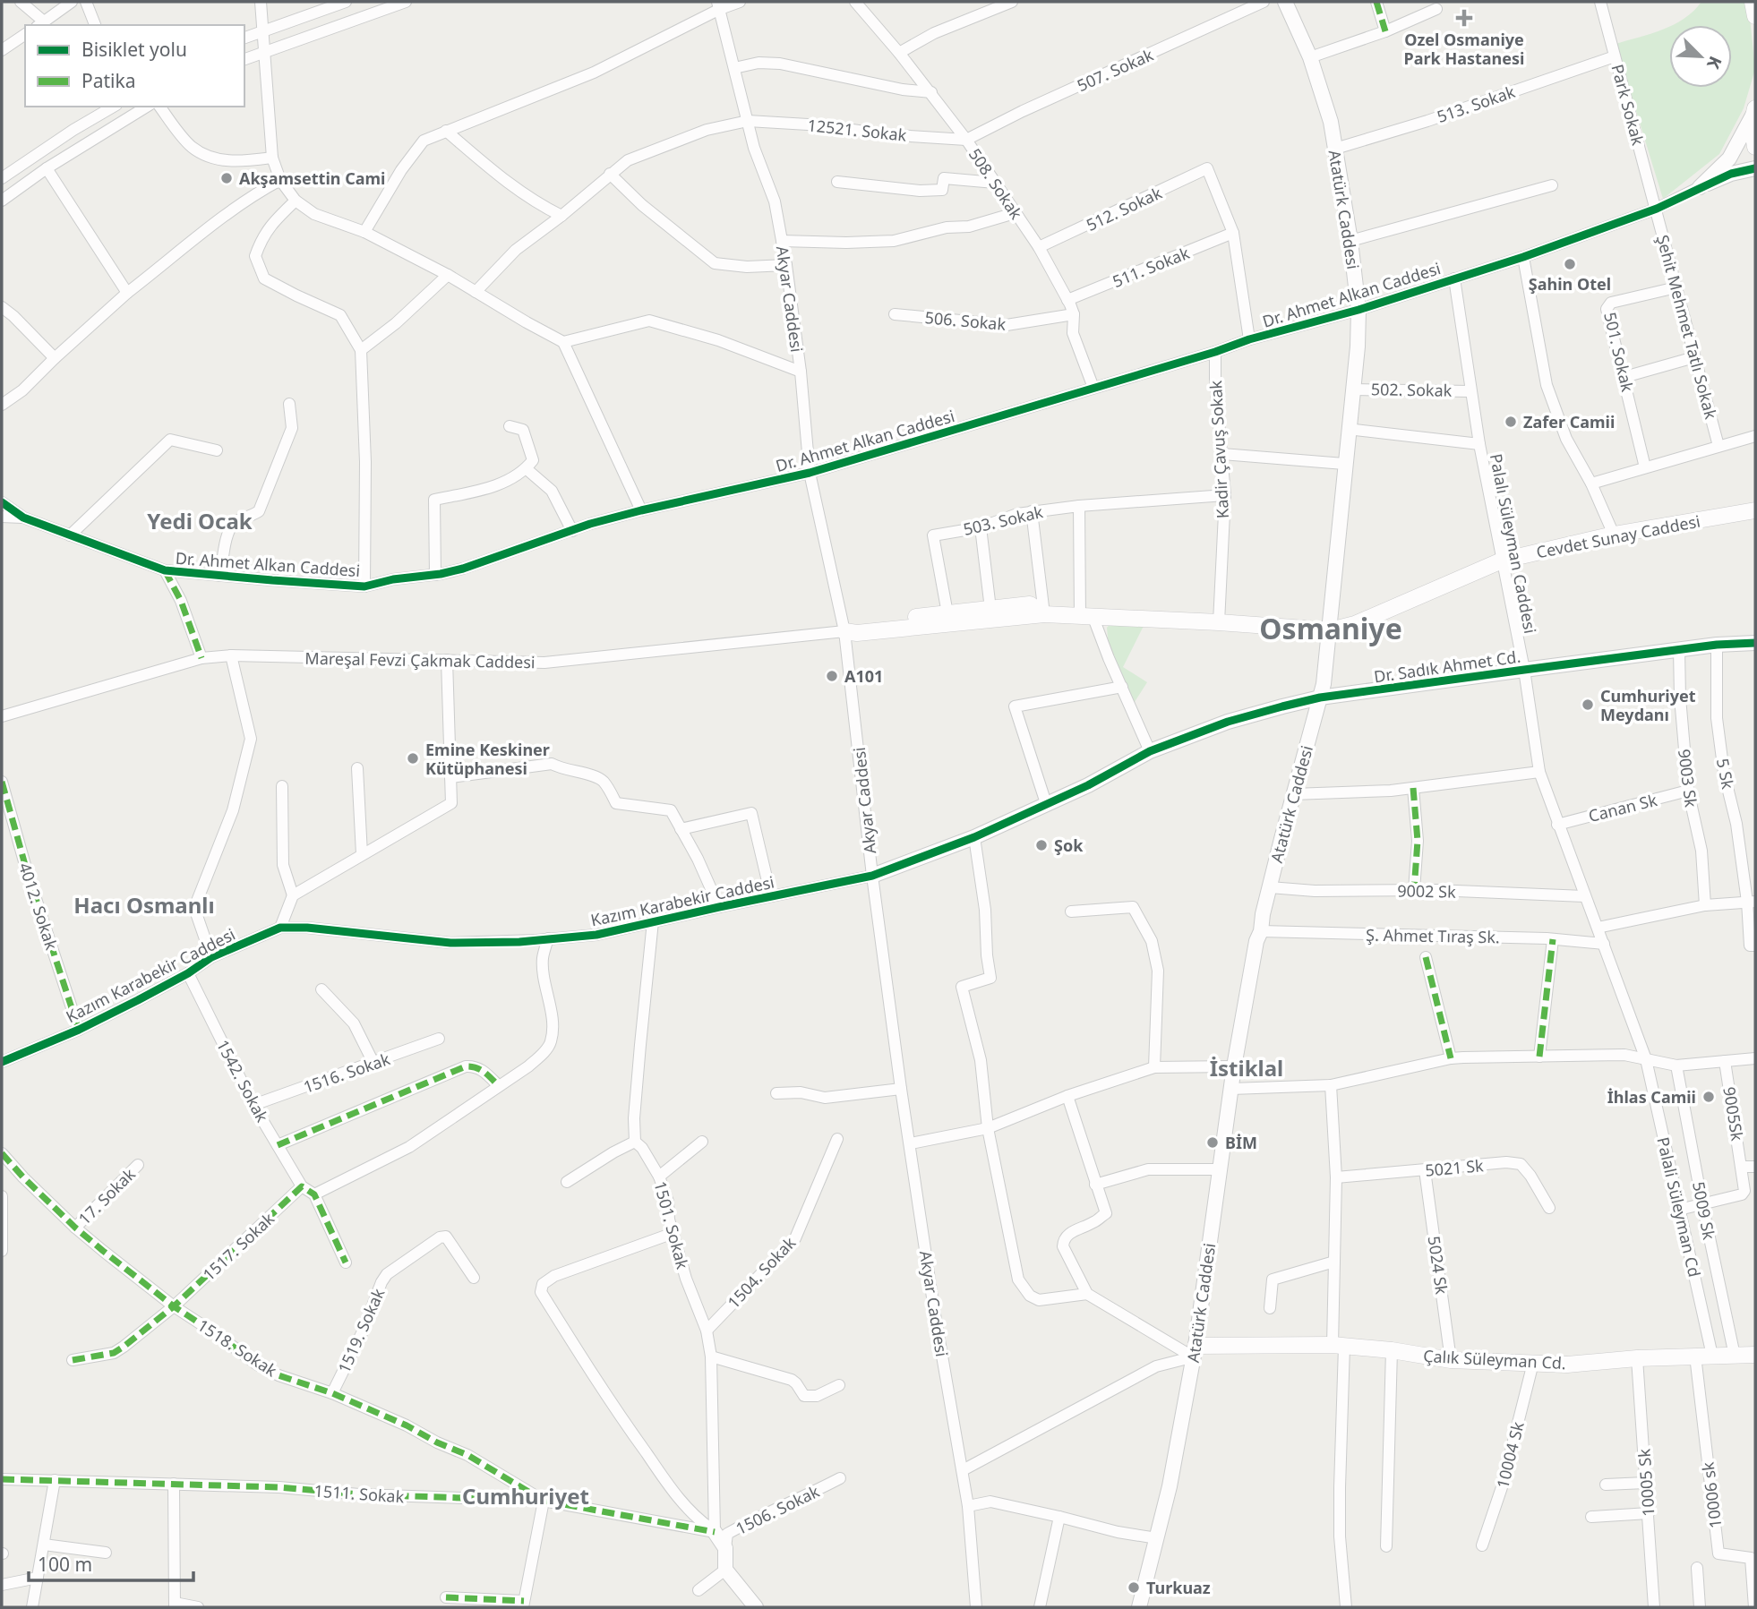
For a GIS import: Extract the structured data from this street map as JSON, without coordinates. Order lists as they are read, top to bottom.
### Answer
{
  "streets": {
    "main road": ["Cevdet Sunay Caddesi", "Çalık Süleyman Cd."],
    "street": [
      "507. Sokak",
      "513. Sokak",
      "Park Sokak",
      "12521. Sokak",
      "508. Sokak",
      "512. Sokak",
      "Atatürk Caddesi",
      "511. Sokak",
      "Dr. Ahmet Alkan Caddesi",
      "Akyar Caddesi",
      "506. Sokak",
      "Şehit Mehmet Tatlı Sokak",
      "501. Sokak",
      "502. Sokak",
      "Kadir Çavuş Sokak",
      "503. Sokak",
      "Palalı Süleyman Caddesi",
      "Mareşal Fevzi Çakmak Caddesi",
      "Dr. Sadık Ahmet Cd.",
      "5 Sk",
      "9003 Sk",
      "Canan Sk",
      "9002 Sk",
      "Kazım Karabekir Caddesi",
      "4012. Sokak",
      "Ş. Ahmet Tıraş Sk.",
      "1516. Sokak",
      "1542. Sokak",
      "9005Sk",
      "5021 Sk",
      "17. Sokak",
      "Palali Süleyman Cd",
      "5009 Sk",
      "1501. Sokak",
      "1517. Sokak",
      "5024 Sk",
      "1504. Sokak",
      "1519. Sokak",
      "1518. Sokak",
      "10004 Sk",
      "10005 Sk",
      "1511. Sokak",
      "10006 sk",
      "1506. Sokak"
    ]
  },
  "crossings": [
    ["507. Sokak", "12521. Sokak"],
    ["507. Sokak", "508. Sokak"],
    ["513. Sokak", "Park Sokak"],
    ["513. Sokak", "Atatürk Caddesi"],
    ["Park Sokak", "Dr. Ahmet Alkan Caddesi"],
    ["Park Sokak", "Şehit Mehmet Tatlı Sokak"],
    ["12521. Sokak", "508. Sokak"],
    ["12521. Sokak", "Akyar Caddesi"],
    ["508. Sokak", "512. Sokak"],
    ["508. Sokak", "511. Sokak"],
    ["508. Sokak", "Dr. Ahmet Alkan Caddesi"],
    ["508. Sokak", "506. Sokak"],
    ["512. Sokak", "511. Sokak"],
    ["Atatürk Caddesi", "Dr. Ahmet Alkan Caddesi"],
    ["Atatürk Caddesi", "502. Sokak"],
    ["Atatürk Caddesi", "Cevdet Sunay Caddesi"],
    ["Atatürk Caddesi", "Dr. Sadık Ahmet Cd."],
    ["Atatürk Caddesi", "9002 Sk"],
    ["Atatürk Caddesi", "Ş. Ahmet Tıraş Sk."],
    ["Atatürk Caddesi", "Çalık Süleyman Cd."],
    ["Dr. Ahmet Alkan Caddesi", "Akyar Caddesi"],
    ["Dr. Ahmet Alkan Caddesi", "Şehit Mehmet Tatlı Sokak"],
    ["Dr. Ahmet Alkan Caddesi", "Kadir Çavuş Sokak"],
    ["Dr. Ahmet Alkan Caddesi", "Palalı Süleyman Caddesi"],
    ["Akyar Caddesi", "Mareşal Fevzi Çakmak Caddesi"],
    ["Akyar Caddesi", "Dr. Sadık Ahmet Cd."],
    ["Akyar Caddesi", "Kazım Karabekir Caddesi"],
    ["Şehit Mehmet Tatlı Sokak", "501. Sokak"],
    ["502. Sokak", "Palalı Süleyman Caddesi"],
    ["Kadir Çavuş Sokak", "503. Sokak"],
    ["Kadir Çavuş Sokak", "Cevdet Sunay Caddesi"],
    ["Cevdet Sunay Caddesi", "Palalı Süleyman Caddesi"],
    ["Palalı Süleyman Caddesi", "Dr. Sadık Ahmet Cd."],
    ["Palalı Süleyman Caddesi", "Canan Sk"],
    ["Palalı Süleyman Caddesi", "9002 Sk"],
    ["Palalı Süleyman Caddesi", "Ş. Ahmet Tıraş Sk."],
    ["Palalı Süleyman Caddesi", "Palali Süleyman Cd"],
    ["Dr. Sadık Ahmet Cd.", "5 Sk"],
    ["Dr. Sadık Ahmet Cd.", "9003 Sk"],
    ["Dr. Sadık Ahmet Cd.", "Kazım Karabekir Caddesi"],
    ["9003 Sk", "Canan Sk"],
    ["Kazım Karabekir Caddesi", "4012. Sokak"],
    ["Kazım Karabekir Caddesi", "1542. Sokak"],
    ["1516. Sokak", "1542. Sokak"],
    ["1542. Sokak", "1517. Sokak"],
    ["9005Sk", "5009 Sk"],
    ["5021 Sk", "5024 Sk"],
    ["17. Sokak", "1518. Sokak"],
    ["Palali Süleyman Cd", "Çalık Süleyman Cd."],
    ["5009 Sk", "Çalık Süleyman Cd."],
    ["1501. Sokak", "1504. Sokak"],
    ["1501. Sokak", "1511. Sokak"],
    ["1517. Sokak", "1518. Sokak"],
    ["5024 Sk", "Çalık Süleyman Cd."],
    ["1519. Sokak", "1518. Sokak"],
    ["1518. Sokak", "1511. Sokak"],
    ["Çalık Süleyman Cd.", "10004 Sk"],
    ["Çalık Süleyman Cd.", "10005 Sk"],
    ["Çalık Süleyman Cd.", "10006 sk"]
  ],
  "districts": [
    "Yedi Ocak",
    "Osmaniye",
    "Hacı Osmanlı",
    "İstiklal",
    "Cumhuriyet"
  ],
  "places": {
    "health": ["Ozel Osmaniye Park Hastanesi"],
    "other": [
      "Akşamsettin Cami",
      "Şahin Otel",
      "Zafer Camii",
      "A101",
      "Cumhuriyet Meydanı",
      "Emine Keskiner Kütüphanesi",
      "Şok",
      "İhlas Camii",
      "BİM",
      "Turkuaz"
    ]
  },
  "legend": ["Bisiklet yolu", "Patika"],
  "scale_bar": "100 m",
  "north": "bottom right"
}
